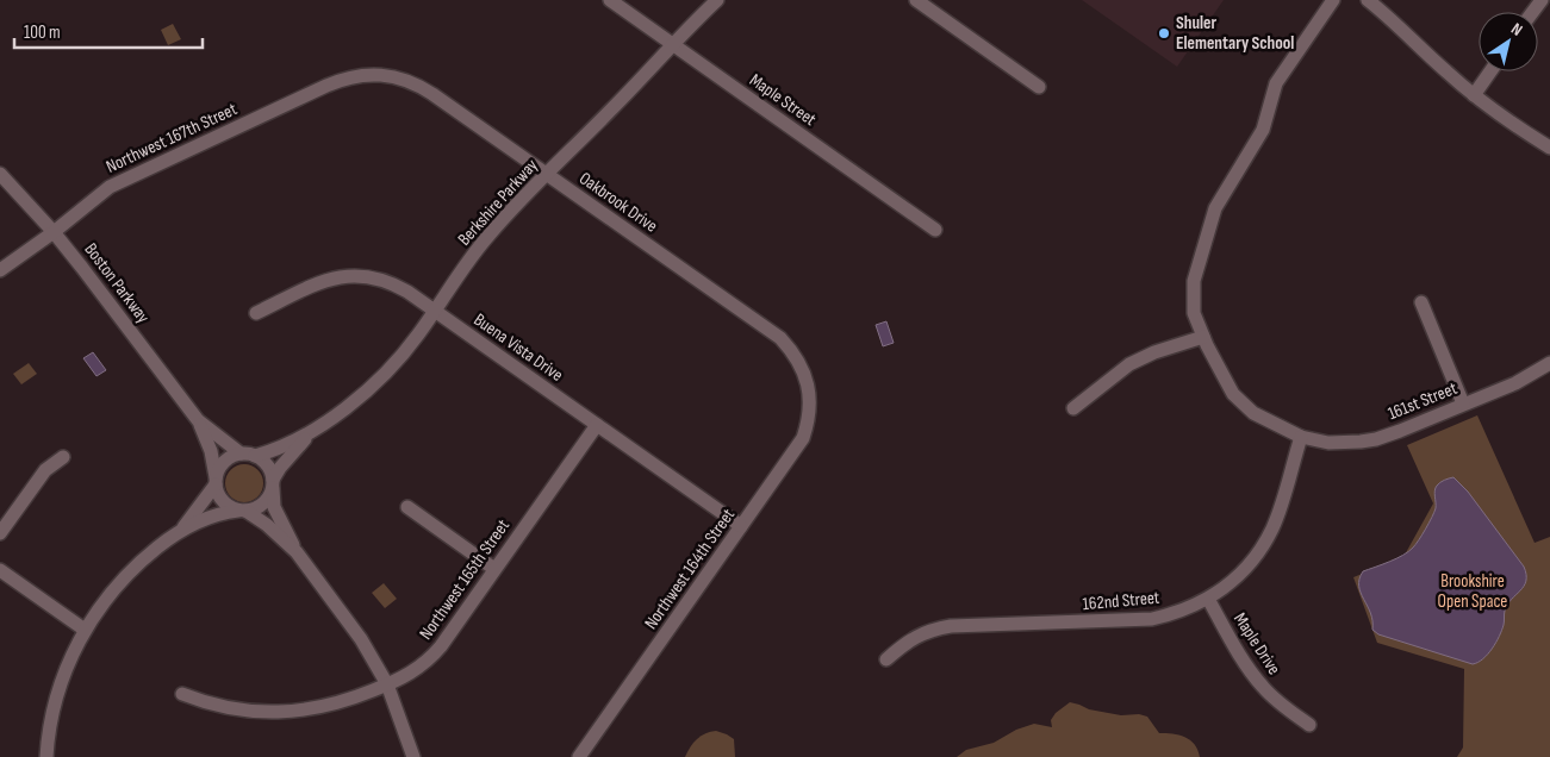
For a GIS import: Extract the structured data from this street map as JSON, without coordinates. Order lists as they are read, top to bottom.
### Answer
{
  "streets": {
    "street": [
      "Maple Street",
      "Northwest 167th Street",
      "Berkshire Parkway",
      "Oakbrook Drive",
      "Boston Parkway",
      "Buena Vista Drive",
      "161st Street",
      "Northwest 164th Street",
      "Northwest 165th Street",
      "162nd Street",
      "Maple Drive"
    ]
  },
  "crossings": [
    ["Maple Street", "Berkshire Parkway"],
    ["Northwest 167th Street", "Oakbrook Drive"],
    ["Northwest 167th Street", "Boston Parkway"],
    ["Berkshire Parkway", "Oakbrook Drive"],
    ["Berkshire Parkway", "Boston Parkway"],
    ["Berkshire Parkway", "Buena Vista Drive"],
    ["Oakbrook Drive", "Northwest 164th Street"],
    ["Buena Vista Drive", "Northwest 164th Street"],
    ["Buena Vista Drive", "Northwest 165th Street"],
    ["161st Street", "162nd Street"],
    ["162nd Street", "Maple Drive"]
  ],
  "parks": ["Brookshire Open Space"],
  "places": ["Shuler Elementary School"],
  "scale_bar": "100 m",
  "north": "top right"
}
